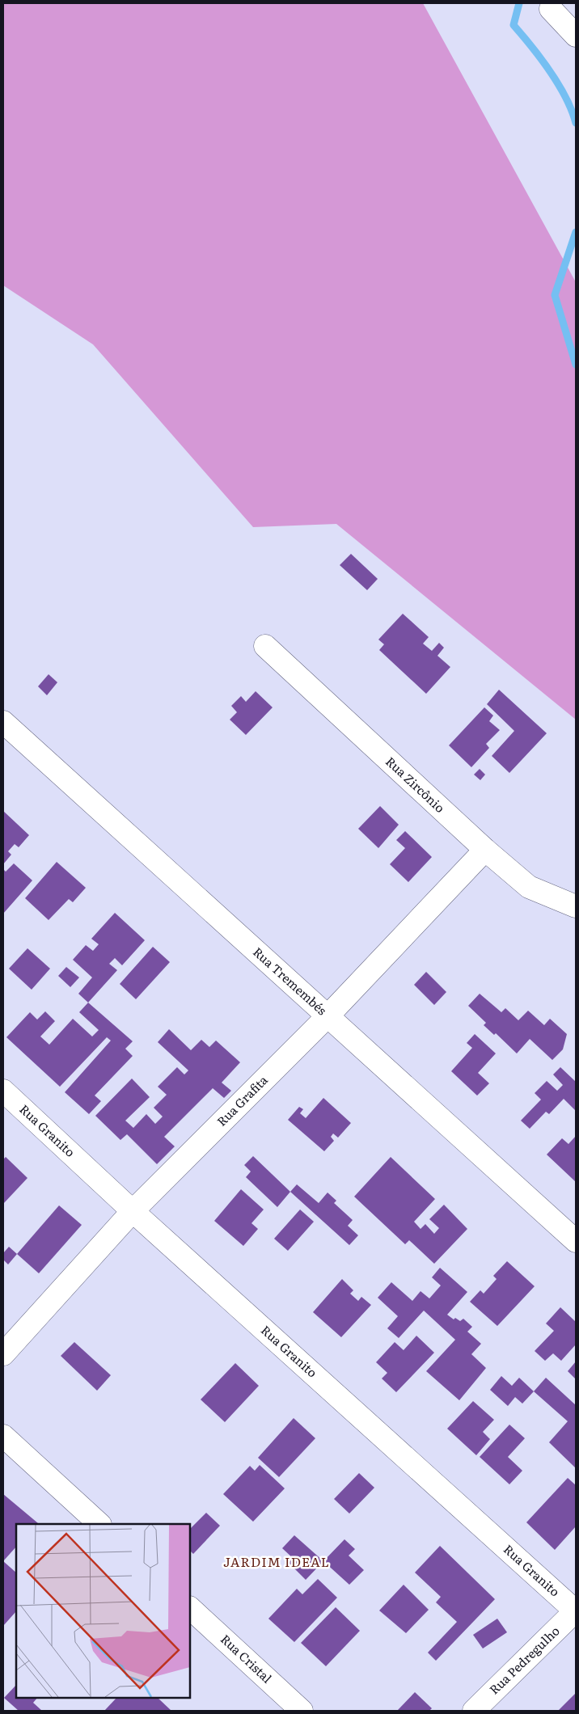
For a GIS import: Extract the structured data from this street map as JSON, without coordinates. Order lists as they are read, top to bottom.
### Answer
{
  "streets": {
    "street": [
      "Rua Zircônio",
      "Rua Tremembés",
      "Rua Grafita",
      "Rua Granito",
      "Rua Cristal",
      "Rua Pedregulho"
    ]
  },
  "crossings": [
    ["Rua Zircônio", "Rua Grafita"],
    ["Rua Tremembés", "Rua Grafita"],
    ["Rua Grafita", "Rua Granito"],
    ["Rua Granito", "Rua Pedregulho"]
  ],
  "districts": ["JARDIM IDEAL"]
}
